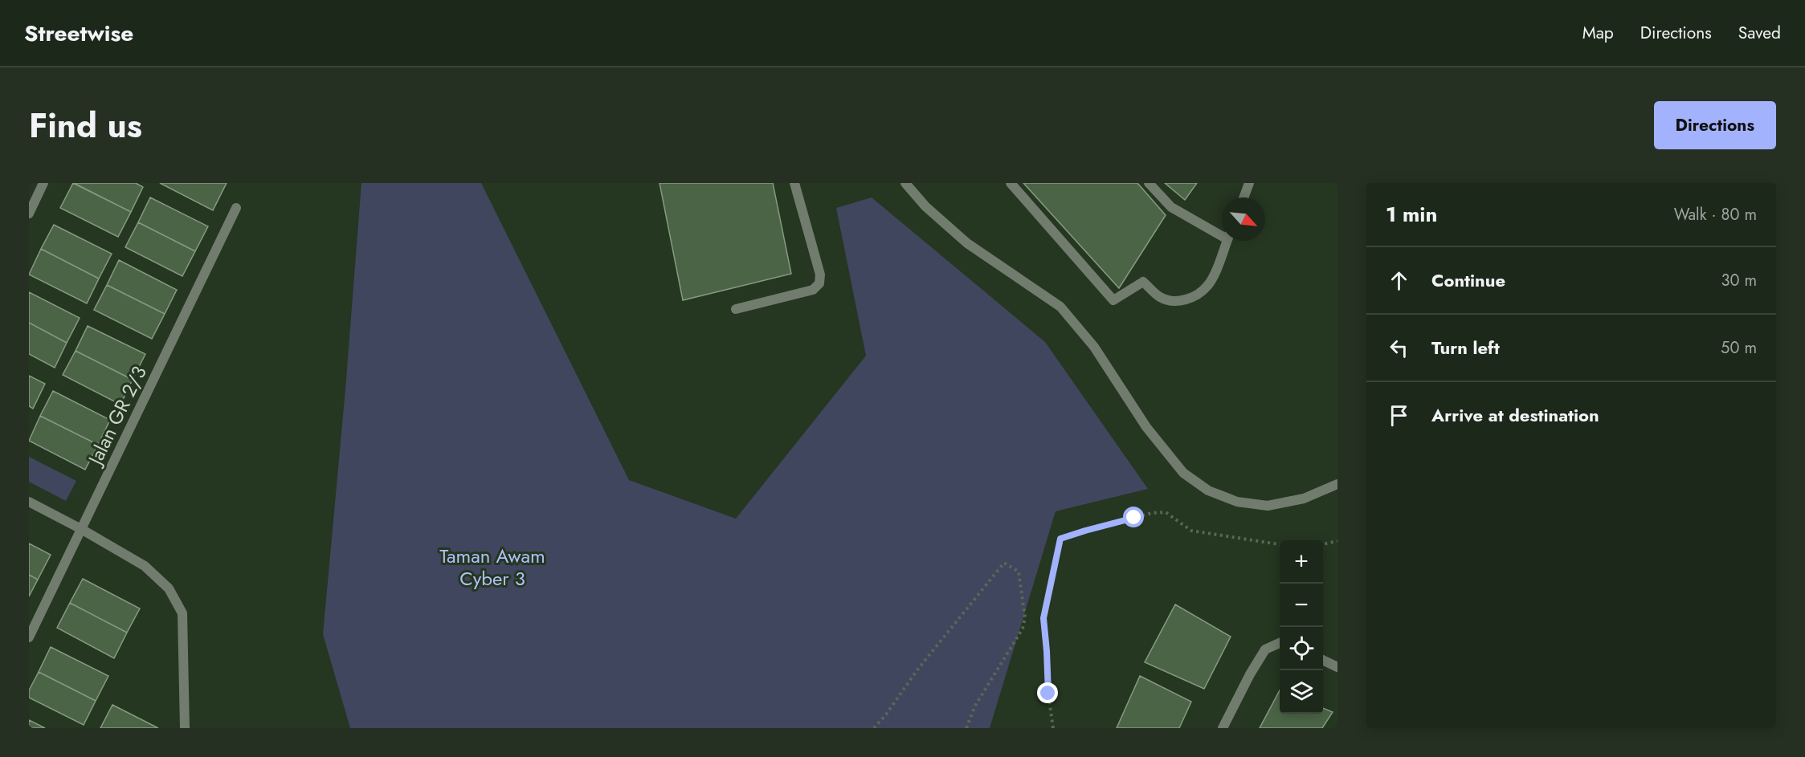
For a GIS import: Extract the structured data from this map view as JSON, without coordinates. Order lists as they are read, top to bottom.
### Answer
{
  "streets": {
    "street": ["Jalan GR 2/3"]
  },
  "parks": ["Taman Awam Cyber 3"],
  "north": "bottom right",
  "page": {
    "header": "Streetwise",
    "nav": ["Map", "Directions", "Saved"],
    "title": "Find us",
    "buttons": "Directions",
    "heading": ["1 min", "Walk · 80 m"],
    "list": [
      ["Continue", "30 m"],
      ["Turn left", "50 m"],
      "Arrive at destination"
    ],
    "map_buttons": ["+", "−"]
  }
}
